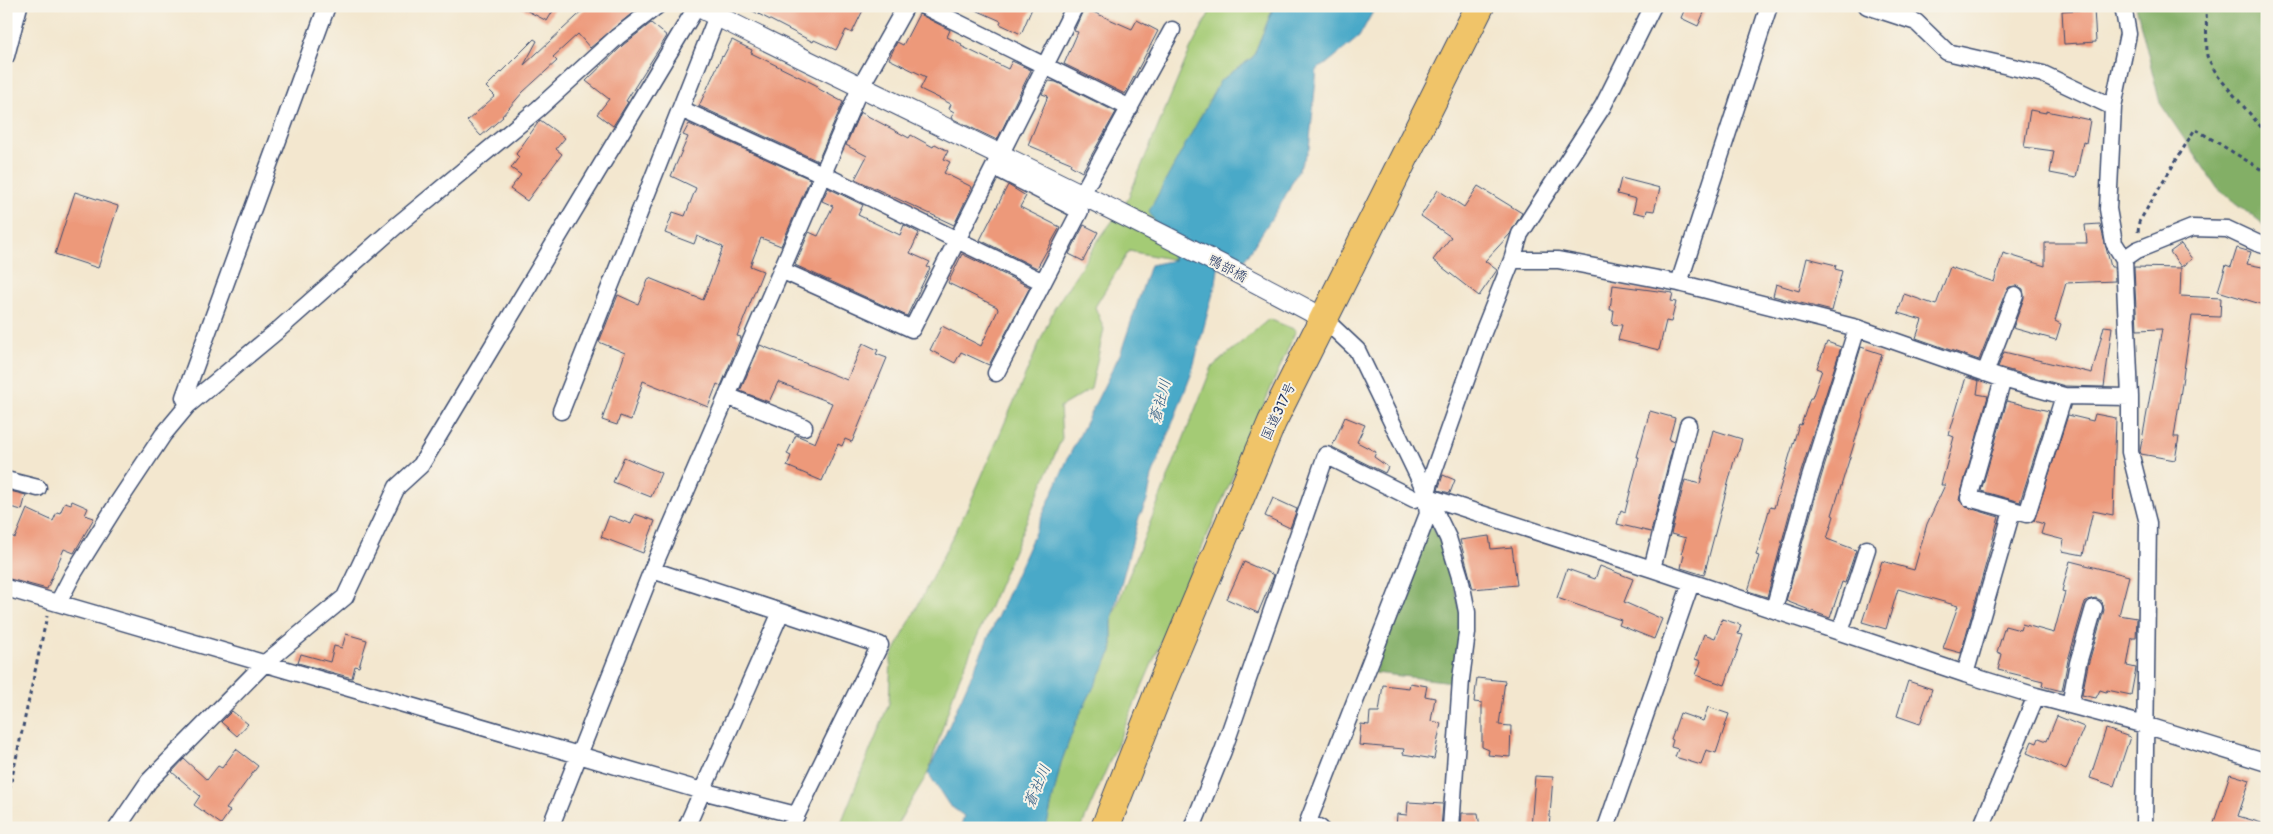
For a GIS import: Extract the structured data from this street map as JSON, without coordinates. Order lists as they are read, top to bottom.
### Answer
{
  "streets": {
    "highway": ["国道317号"],
    "street": ["鴨部橋"]
  },
  "crossings": [
    ["鴨部橋", "国道317号"]
  ],
  "water": ["蒼社川"]
}
